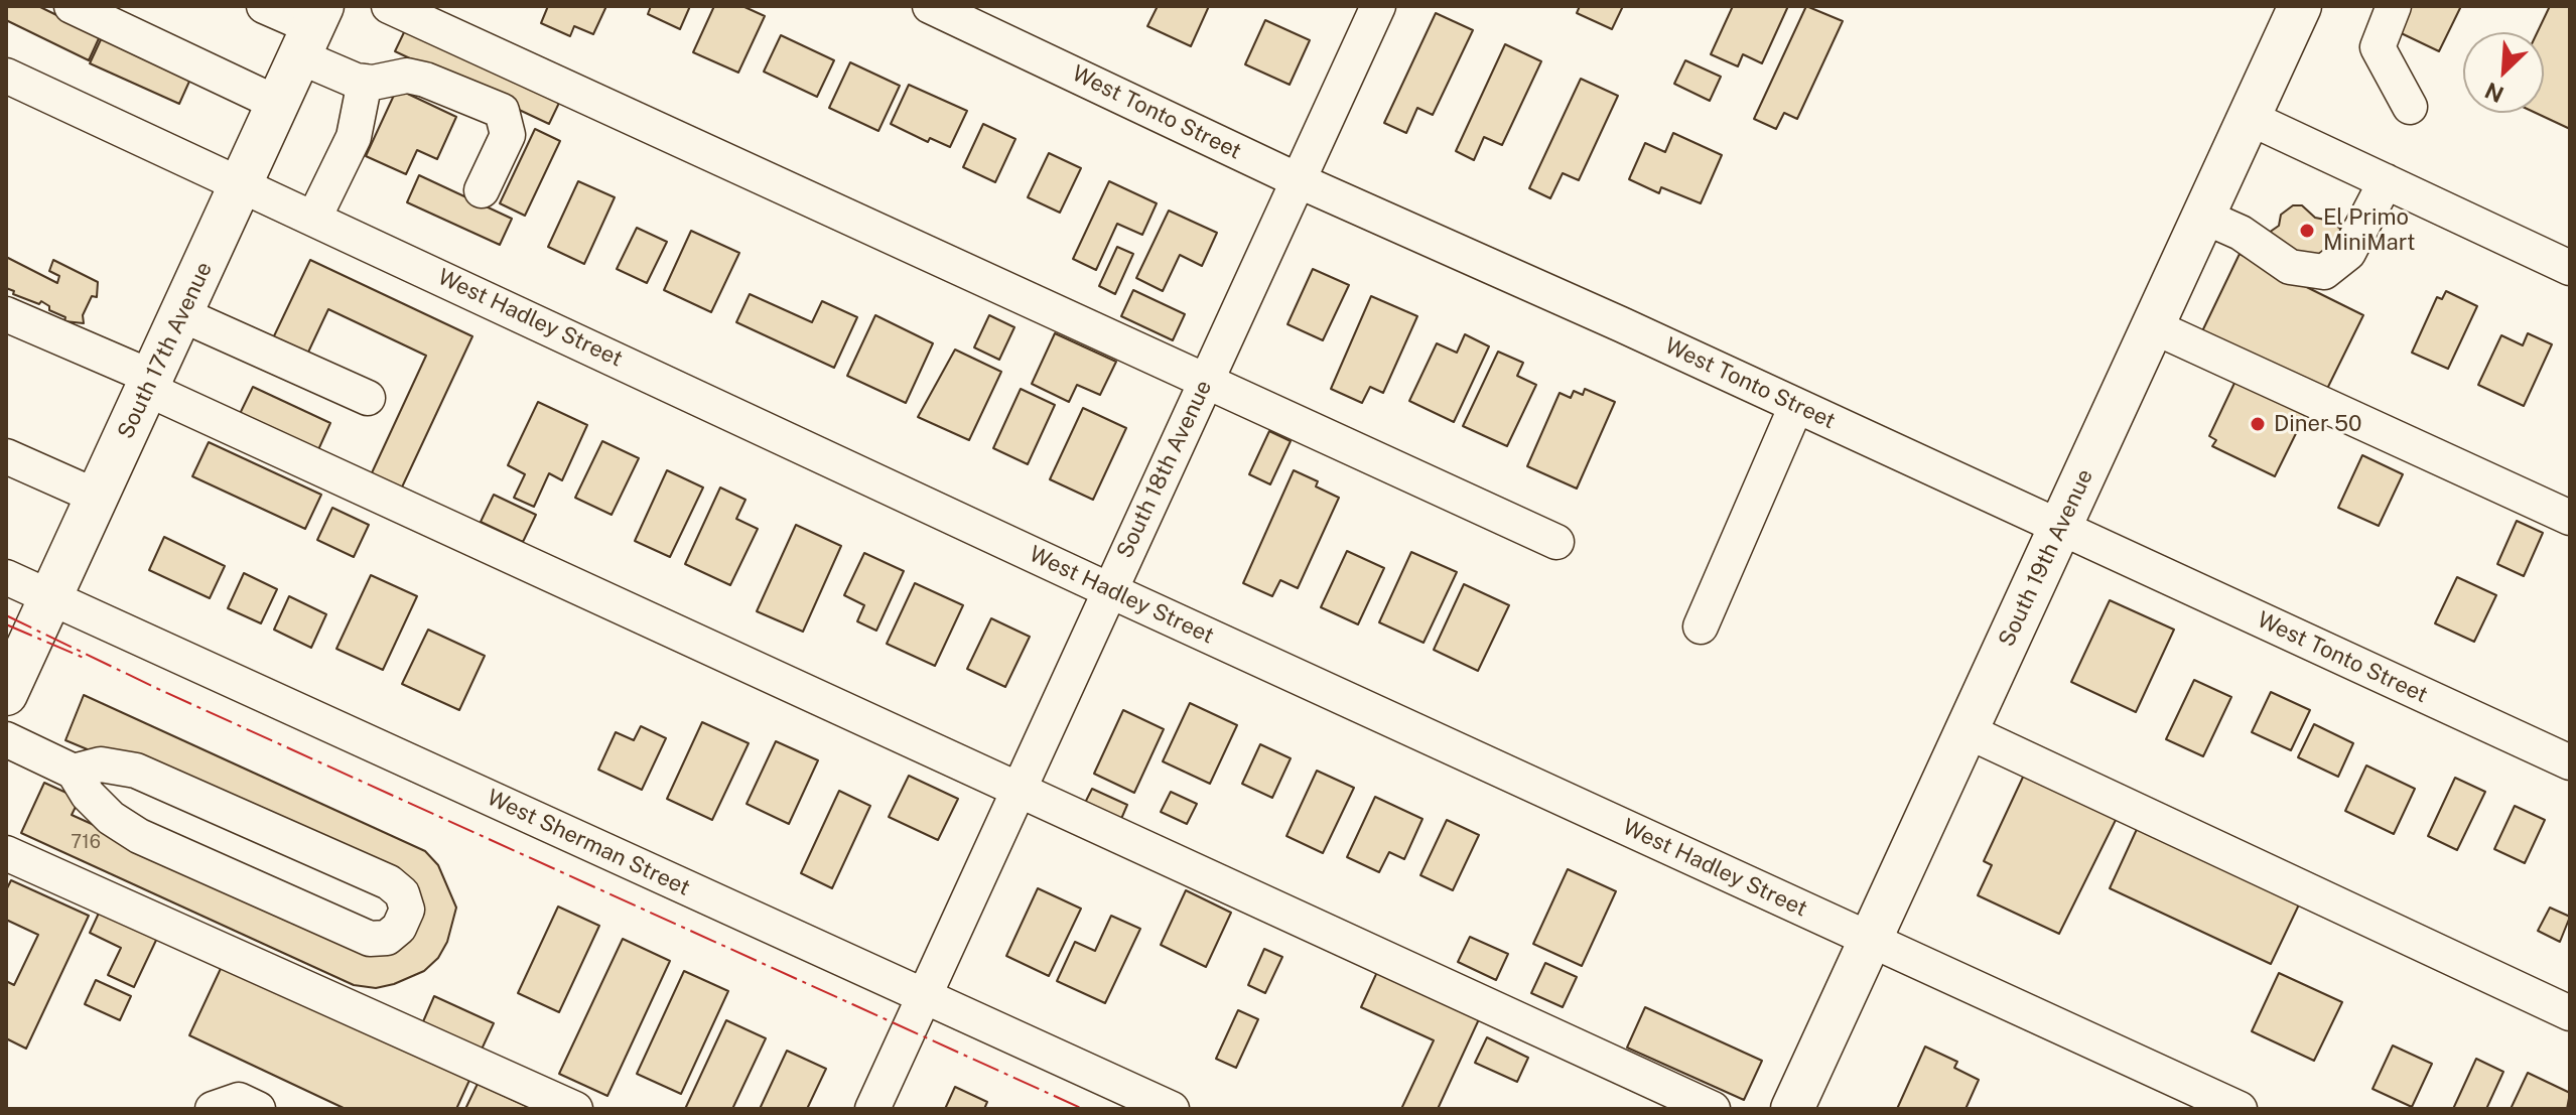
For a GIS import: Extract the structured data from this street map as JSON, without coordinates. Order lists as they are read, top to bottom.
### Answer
{
  "streets": {
    "main road": ["South 17th Avenue", "South 19th Avenue"],
    "street": [
      "West Tonto Street",
      "West Hadley Street",
      "South 18th Avenue",
      "West Sherman Street"
    ]
  },
  "crossings": [
    ["West Tonto Street", "South 18th Avenue"],
    ["West Tonto Street", "South 19th Avenue"],
    ["West Hadley Street", "South 17th Avenue"],
    ["West Hadley Street", "South 18th Avenue"],
    ["West Hadley Street", "South 19th Avenue"],
    ["South 17th Avenue", "West Sherman Street"],
    ["South 18th Avenue", "West Sherman Street"]
  ],
  "places": ["El Primo MiniMart", "Diner 50"],
  "house_numbers": ["716"],
  "north": "bottom left"
}
